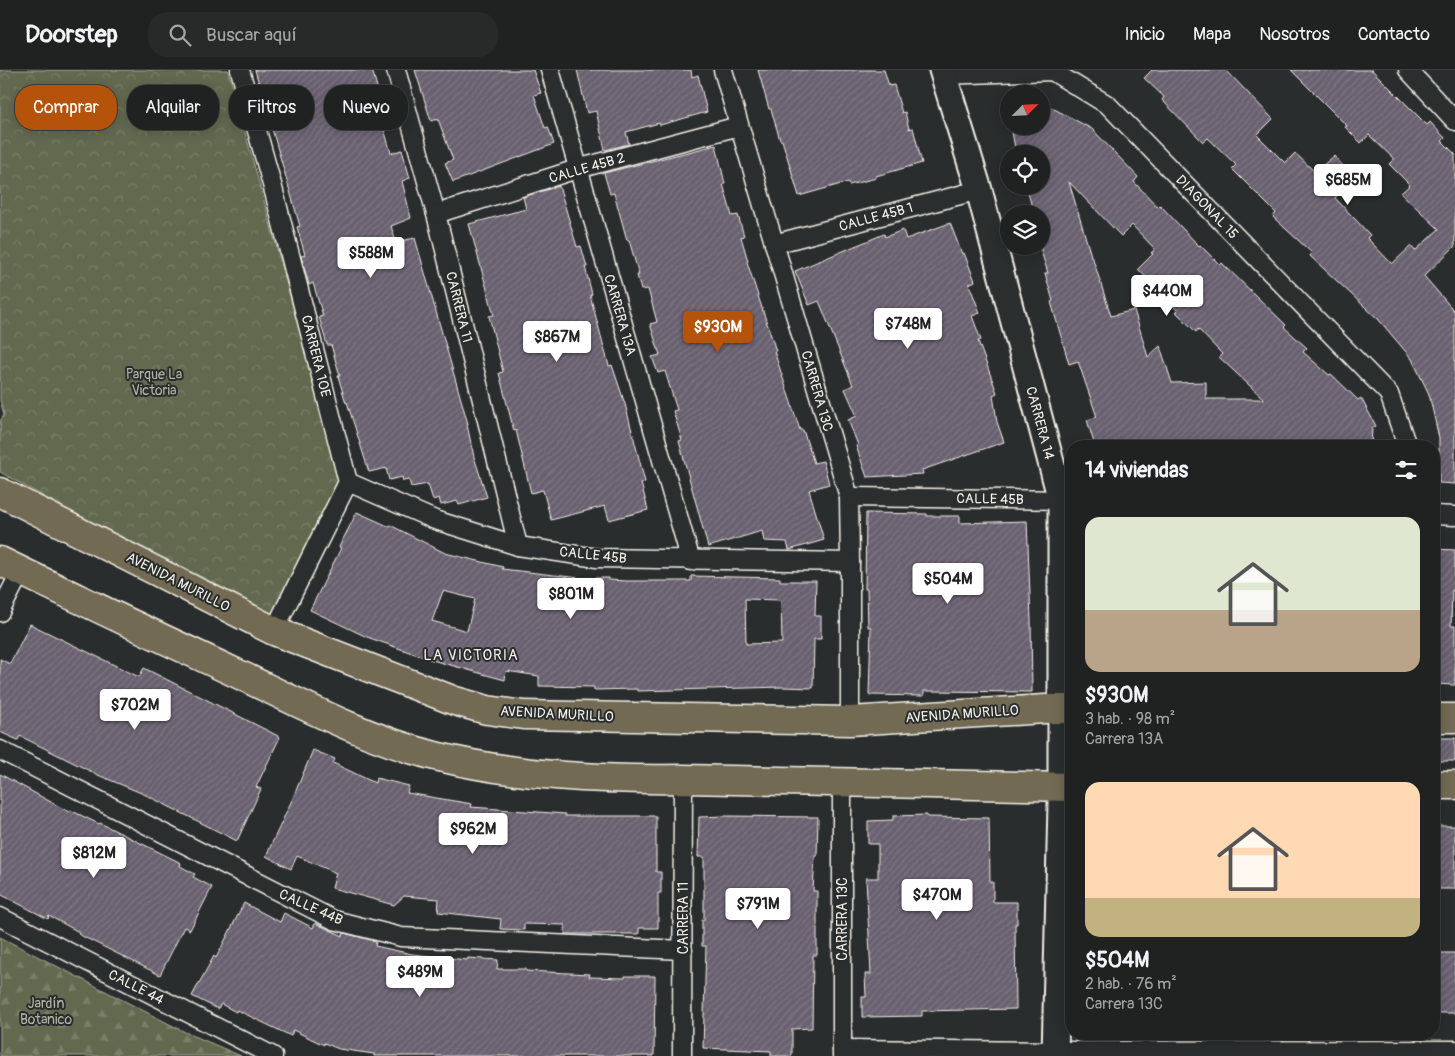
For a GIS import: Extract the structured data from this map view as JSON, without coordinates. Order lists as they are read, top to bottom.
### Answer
{
  "streets": {
    "main road": ["AVENIDA MURILLO"],
    "street": [
      "CALLE 45B 2",
      "DIAGONAL 15",
      "CALLE 45B 1",
      "CARRERA 11",
      "CARRERA 13A",
      "CARRERA 10E",
      "CARRERA 13C",
      "CARRERA 14",
      "CALLE 45B",
      "CALLE 44B",
      "CALLE 44"
    ]
  },
  "crossings": [
    ["CALLE 45B 2", "CARRERA 11"],
    ["CALLE 45B 2", "CARRERA 13A"],
    ["CALLE 45B 2", "CARRERA 13C"],
    ["DIAGONAL 15", "CARRERA 14"],
    ["CALLE 45B 1", "CARRERA 13C"],
    ["CALLE 45B 1", "CARRERA 14"],
    ["CARRERA 11", "CALLE 45B"],
    ["CARRERA 11", "CALLE 44B"],
    ["CARRERA 13A", "CALLE 45B"],
    ["CARRERA 10E", "CALLE 45B"],
    ["CARRERA 13C", "CALLE 45B"],
    ["CARRERA 13C", "AVENIDA MURILLO"]
  ],
  "districts": ["LA VICTORIA"],
  "parks": ["Parque La Victoria", "Jardín Botanico"],
  "north": "top right",
  "page": {
    "header": "Doorstep",
    "search": "Buscar aquí",
    "nav": [
      "Inicio",
      "Mapa",
      "Nosotros",
      "Contacto"
    ],
    "chip": [
      "Comprar",
      "Alquilar",
      "Filtros",
      "Nuevo"
    ],
    "price": [
      "$685M",
      "$588M",
      "$440M",
      "$748M",
      "$930M",
      "$867M",
      "$504M",
      "$801M",
      "$702M",
      "$962M",
      "$812M",
      "$470M",
      "$791M",
      "$489M"
    ],
    "heading": "14 viviendas",
    "list": [
      {
        "name": "$930M",
        "note": "3 hab. · 98 m² · Carrera 13A"
      },
      {
        "name": "$504M",
        "note": "2 hab. · 76 m² · Carrera 13C"
      }
    ]
  }
}
